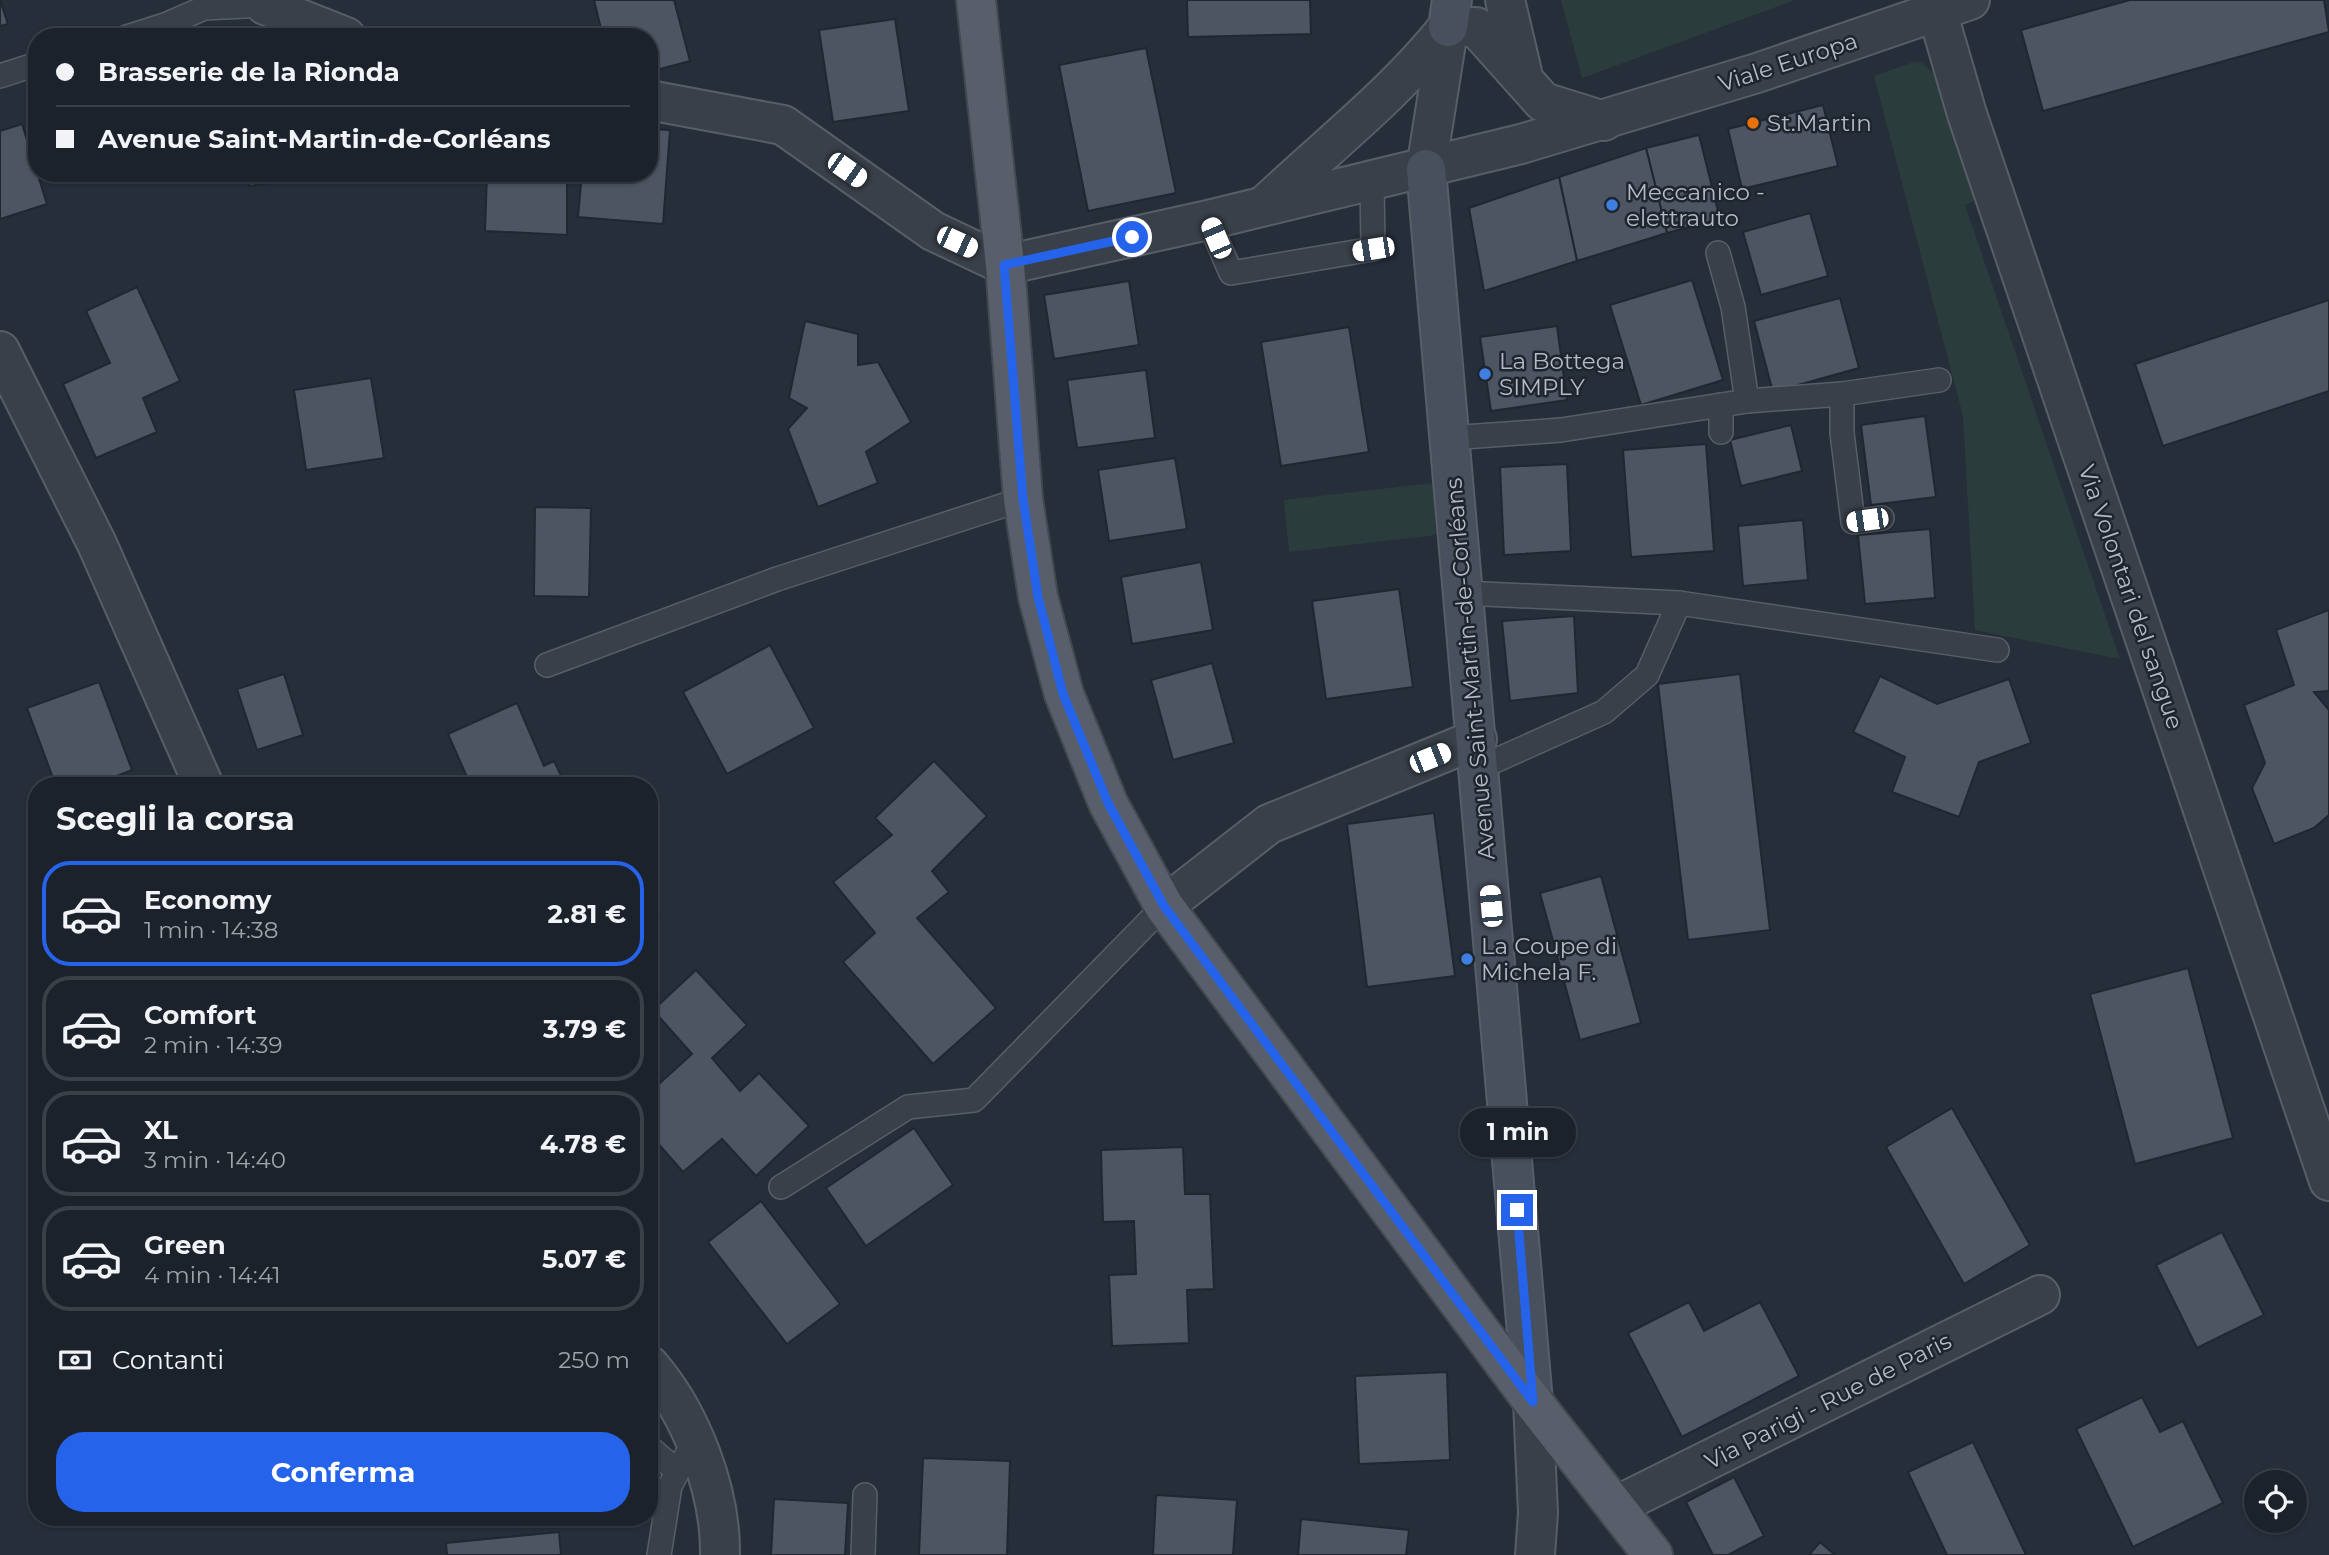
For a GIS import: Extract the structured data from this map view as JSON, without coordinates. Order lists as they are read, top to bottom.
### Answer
{
  "streets": {
    "street": [
      "Viale Europa",
      "Via Volontari del sangue",
      "Avenue Saint-Martin-de-Corléans",
      "Via Parigi - Rue de Paris"
    ]
  },
  "crossings": [
    ["Viale Europa", "Via Volontari del sangue"],
    ["Viale Europa", "Avenue Saint-Martin-de-Corléans"]
  ],
  "places": [
    "St.Martin",
    "Meccanico - elettrauto",
    "La Bottega SIMPLY",
    "La Coupe di Michela F."
  ],
  "page": {
    "banner": ["Brasserie de la Rionda", "Avenue Saint-Martin-de-Corléans"],
    "heading": "Scegli la corsa",
    "list": [
      {
        "name": "Economy",
        "note": "1 min · 14:38",
        "value": "2.81 €"
      },
      {
        "name": "Comfort",
        "note": "2 min · 14:39",
        "value": "3.79 €"
      },
      {
        "name": "XL",
        "note": "3 min · 14:40",
        "value": "4.78 €"
      },
      {
        "name": "Green",
        "note": "4 min · 14:41",
        "value": "5.07 €"
      }
    ],
    "bubble": "1 min",
    "pay": ["Contanti", "250 m"],
    "buttons": "Conferma"
  }
}
